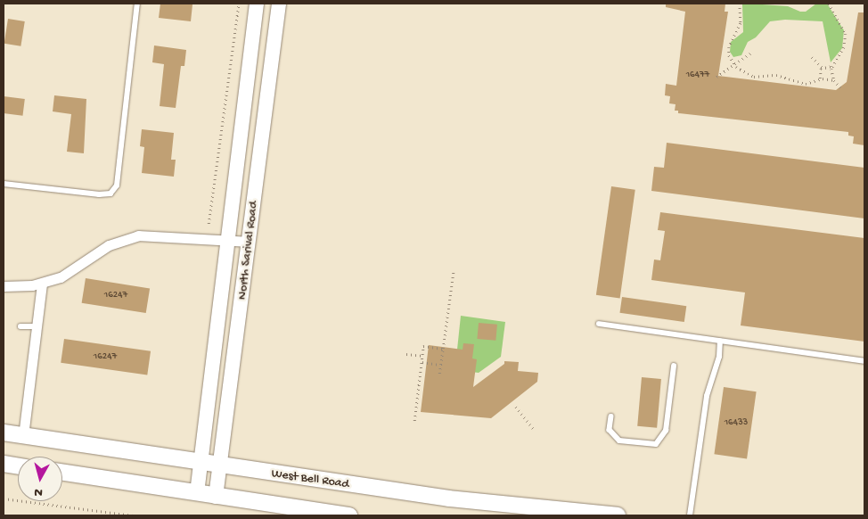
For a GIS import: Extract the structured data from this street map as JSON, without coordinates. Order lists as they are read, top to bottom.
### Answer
{
  "streets": {
    "main road": ["North Sarival Road", "West Bell Road"]
  },
  "crossings": [
    ["North Sarival Road", "West Bell Road"]
  ],
  "house_numbers": [
    "16477",
    "16247",
    "16247",
    "16433"
  ],
  "north": "bottom"
}
